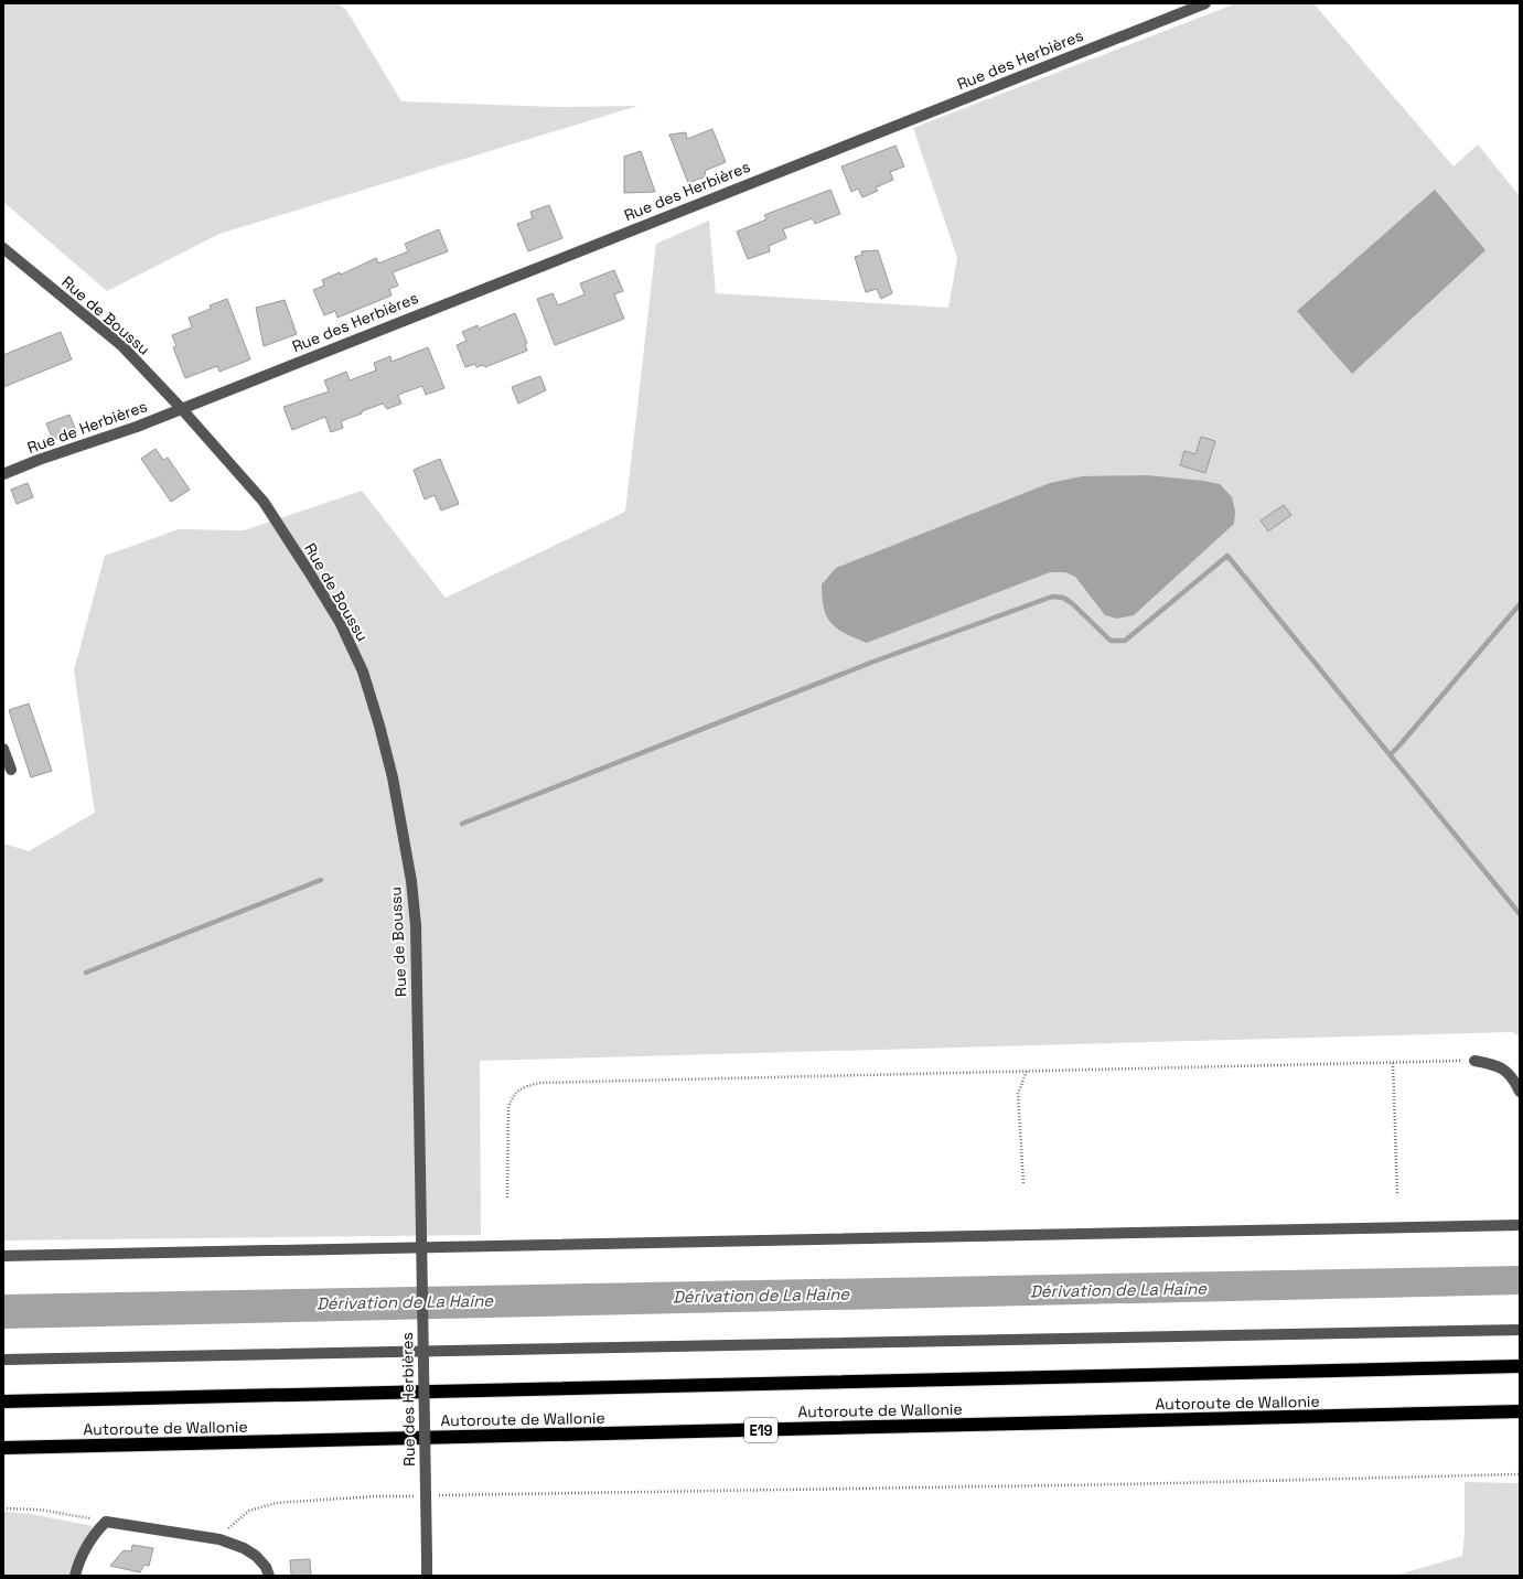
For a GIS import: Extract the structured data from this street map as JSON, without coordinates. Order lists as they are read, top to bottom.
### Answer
{
  "streets": {
    "highway": ["Autoroute de Wallonie", "E19"],
    "street": ["Rue des Herbières", "Rue de Boussu", "Rue de Herbières"]
  },
  "crossings": [
    ["Rue des Herbières", "Rue de Boussu"],
    ["Rue des Herbières", "Rue de Herbières"],
    ["Rue de Boussu", "Rue de Herbières"]
  ],
  "water": ["Dérivation de La Haine"]
}
